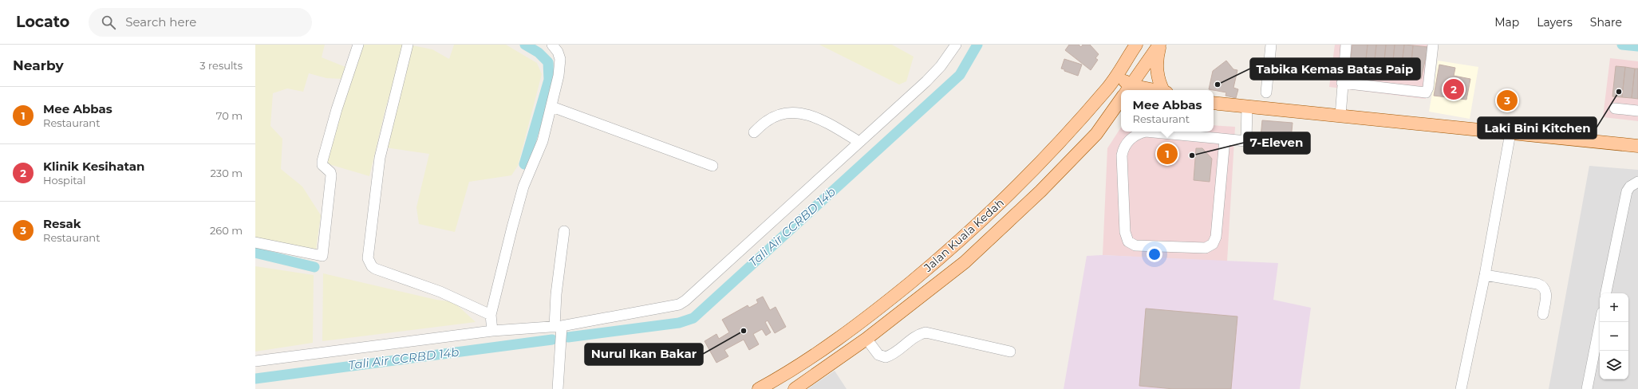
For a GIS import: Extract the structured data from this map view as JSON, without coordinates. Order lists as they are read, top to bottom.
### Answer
{
  "streets": {
    "main road": ["Jalan Kuala Kedah"]
  },
  "water": ["Tali Air CCRBD 14b"],
  "places": [
    "Tabika Kemas Batas Paip",
    "Laki Bini Kitchen",
    "7-Eleven",
    "Nurul Ikan Bakar"
  ],
  "page": {
    "header": "Locato",
    "search": "Search here",
    "nav": ["Map", "Layers", "Share"],
    "heading": ["Nearby", "3 results"],
    "pins": ["2", "3", "1"],
    "list": [
      {
        "mark": "1",
        "name": "Mee Abbas",
        "note": "Restaurant",
        "value": "70 m"
      },
      {
        "mark": "2",
        "name": "Klinik Kesihatan",
        "note": "Hospital",
        "value": "230 m"
      },
      {
        "mark": "3",
        "name": "Resak",
        "note": "Restaurant",
        "value": "260 m"
      }
    ],
    "popup": ["Mee Abbas", "Restaurant"],
    "map_buttons": ["+", "−"]
  }
}
